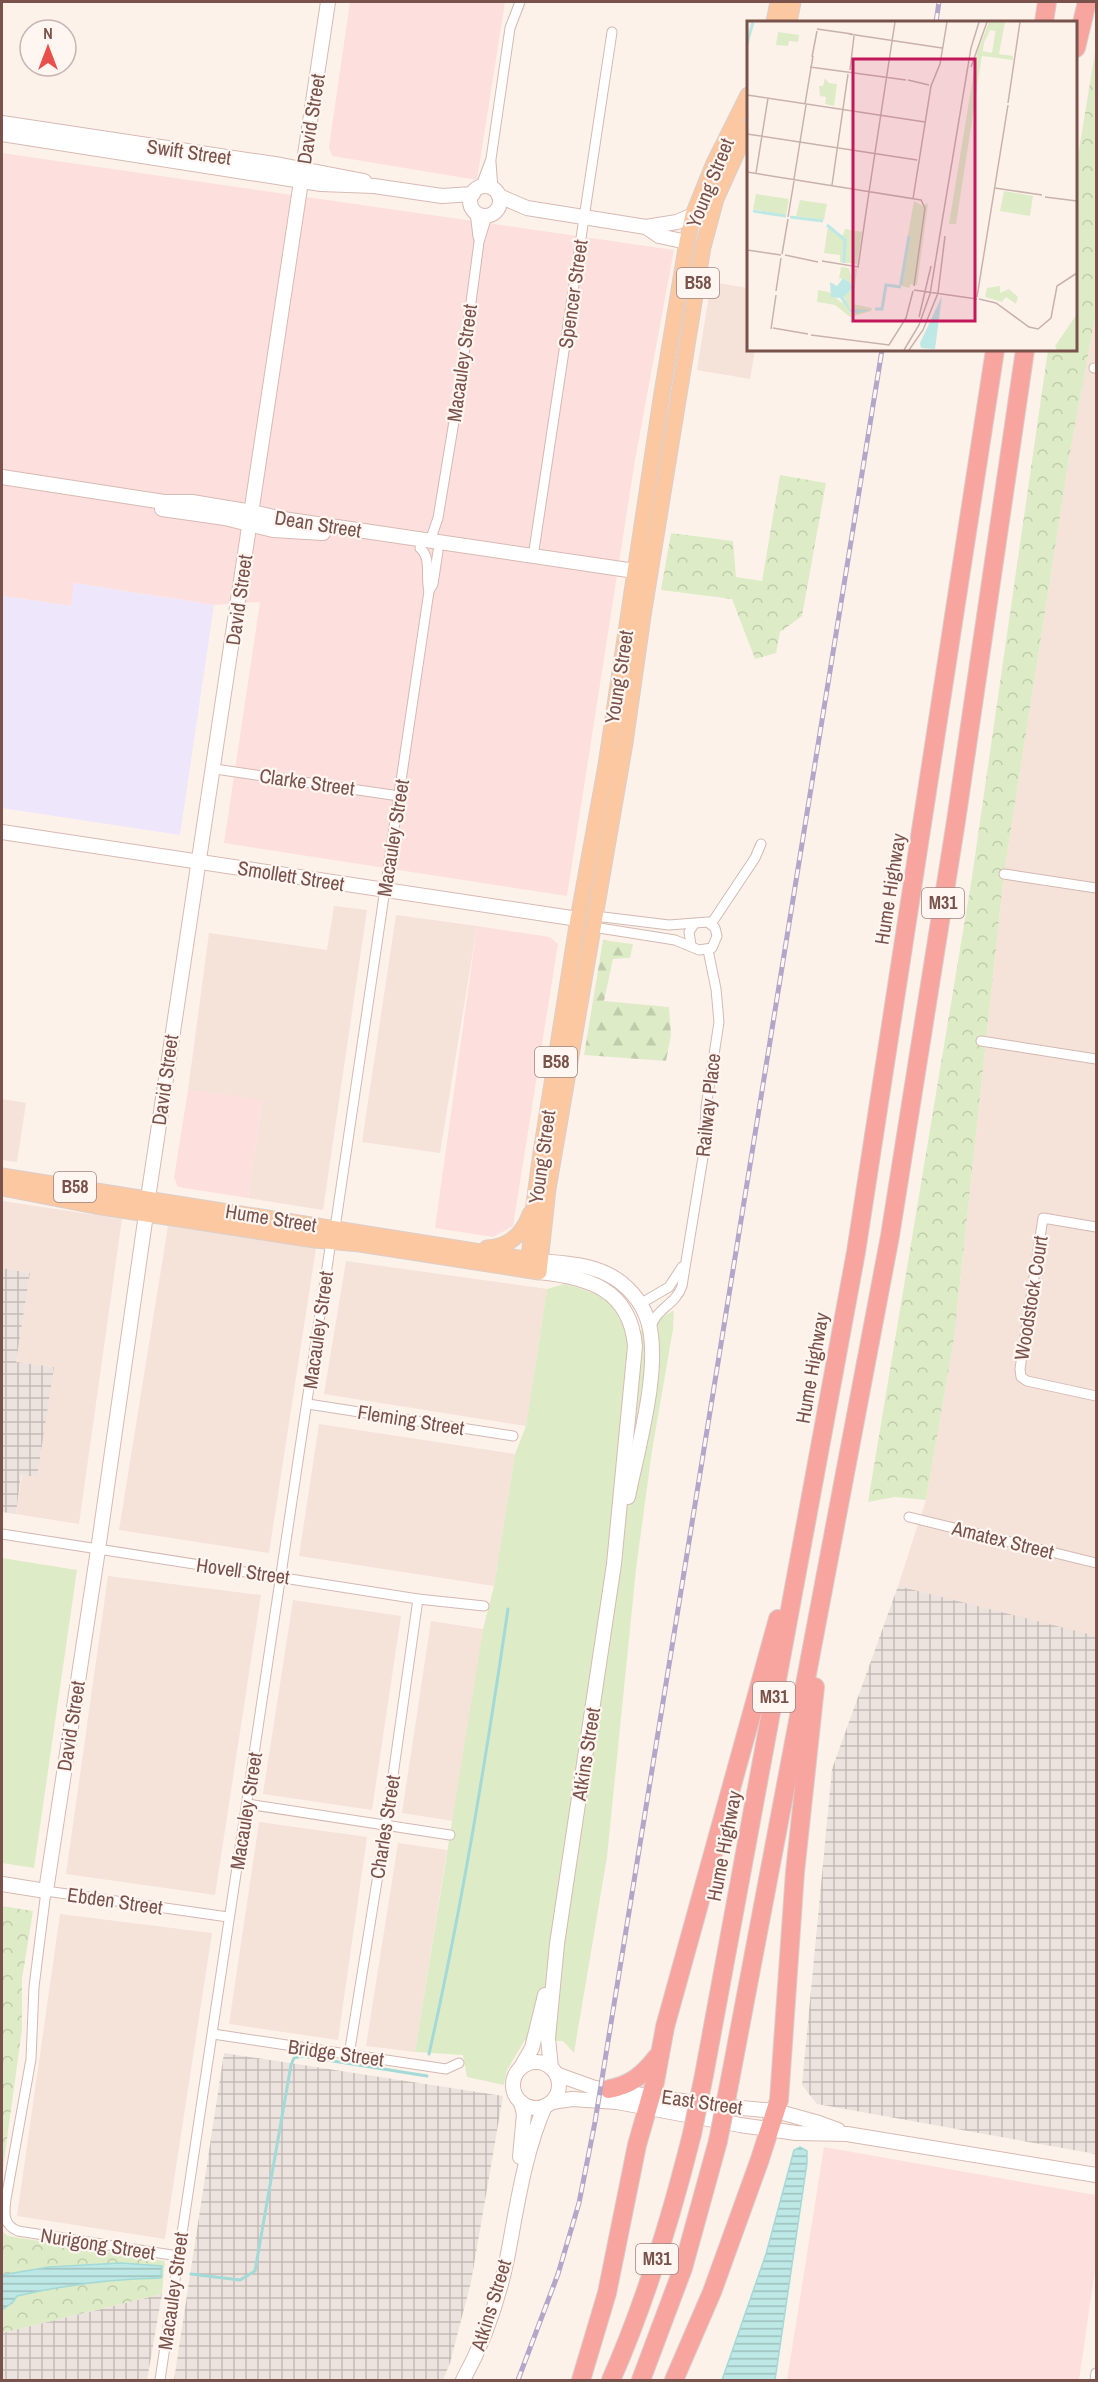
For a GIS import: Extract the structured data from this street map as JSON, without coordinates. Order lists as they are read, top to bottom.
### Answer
{
  "streets": {
    "highway": ["Hume Highway", "M31"],
    "main road": [
      "David Street",
      "Swift Street",
      "Young Street",
      "B58",
      "Dean Street",
      "Smollett Street",
      "Hume Street",
      "Atkins Street",
      "Ebden Street",
      "East Street"
    ],
    "street": [
      "Spencer Street",
      "Macauley Street",
      "Clarke Street",
      "Railway Place",
      "Woodstock Court",
      "Fleming Street",
      "Amatex Street",
      "Hovell Street",
      "Charles Street",
      "Bridge Street",
      "Nurigong Street"
    ]
  },
  "crossings": [
    ["David Street", "Swift Street"],
    ["David Street", "Dean Street"],
    ["David Street", "Clarke Street"],
    ["David Street", "Smollett Street"],
    ["David Street", "Hume Street"],
    ["David Street", "Hovell Street"],
    ["David Street", "Ebden Street"],
    ["David Street", "Nurigong Street"],
    ["Swift Street", "Young Street"],
    ["Swift Street", "Spencer Street"],
    ["Swift Street", "Macauley Street"],
    ["Young Street", "B58"],
    ["Young Street", "Dean Street"],
    ["Young Street", "Smollett Street"],
    ["Young Street", "Hume Street"],
    ["Young Street", "Atkins Street"],
    ["B58", "Hume Street"],
    ["Spencer Street", "Dean Street"],
    ["Macauley Street", "Dean Street"],
    ["Macauley Street", "Clarke Street"],
    ["Macauley Street", "Smollett Street"],
    ["Macauley Street", "Hume Street"],
    ["Macauley Street", "Fleming Street"],
    ["Macauley Street", "Hovell Street"],
    ["Macauley Street", "Ebden Street"],
    ["Macauley Street", "Bridge Street"],
    ["Macauley Street", "Nurigong Street"],
    ["Railway Place", "Atkins Street"],
    ["Hume Street", "Atkins Street"],
    ["Hovell Street", "Charles Street"],
    ["Atkins Street", "East Street"],
    ["Charles Street", "Bridge Street"]
  ],
  "north": "top"
}
